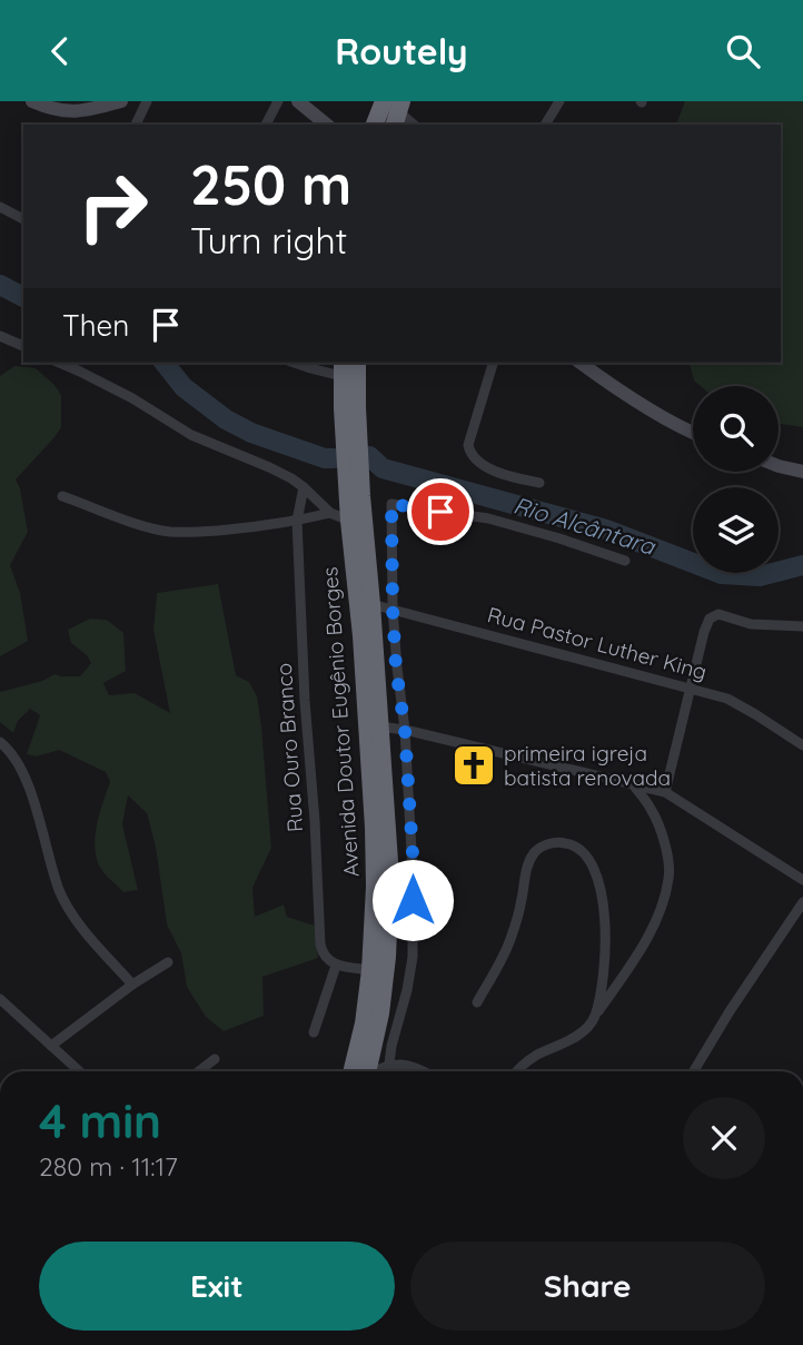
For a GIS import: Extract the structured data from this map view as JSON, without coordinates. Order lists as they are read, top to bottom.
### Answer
{
  "streets": {
    "highway": ["Avenida Doutor Eugênio Borges"],
    "street": ["Rua Pastor Luther King", "Rua Ouro Branco"]
  },
  "crossings": [
    ["Rua Pastor Luther King", "Avenida Doutor Eugênio Borges"]
  ],
  "water": ["Rio Alcântara"],
  "places": {
    "church": ["primeira igreja batista renovada"]
  },
  "page": {
    "header": "Routely",
    "turn": ["250 m", "Turn right"],
    "then": "Then",
    "heading": ["4 min", "280 m · 11:17"],
    "buttons": ["Exit", "Share"]
  }
}
